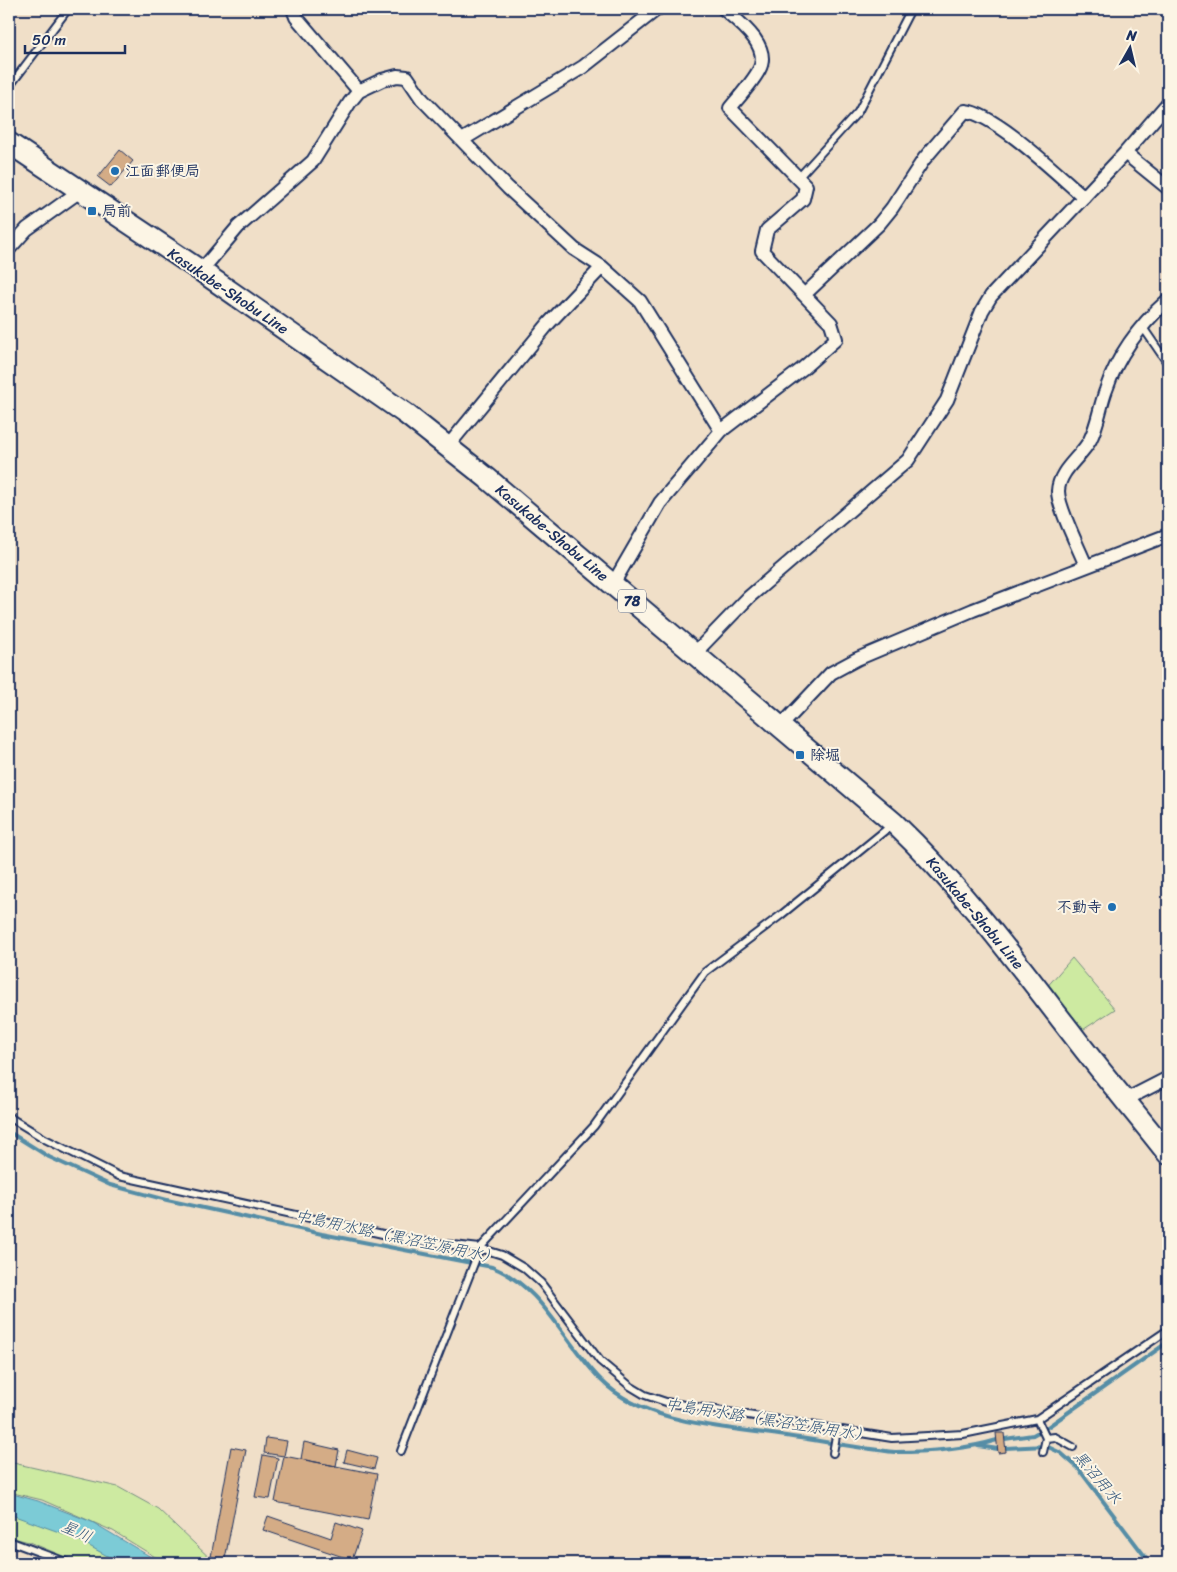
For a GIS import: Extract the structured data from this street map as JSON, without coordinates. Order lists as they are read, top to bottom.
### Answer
{
  "streets": {
    "main road": ["Kasukabe-Shobu Line", "78"]
  },
  "water": ["中島用水路（黒沼笠原用水）", "黒沼用水", "星川"],
  "places": {
    "other": ["江面郵便局", "不動寺"],
    "transit": ["局前", "除堀"]
  },
  "scale_bar": "50 m",
  "north": "top"
}
